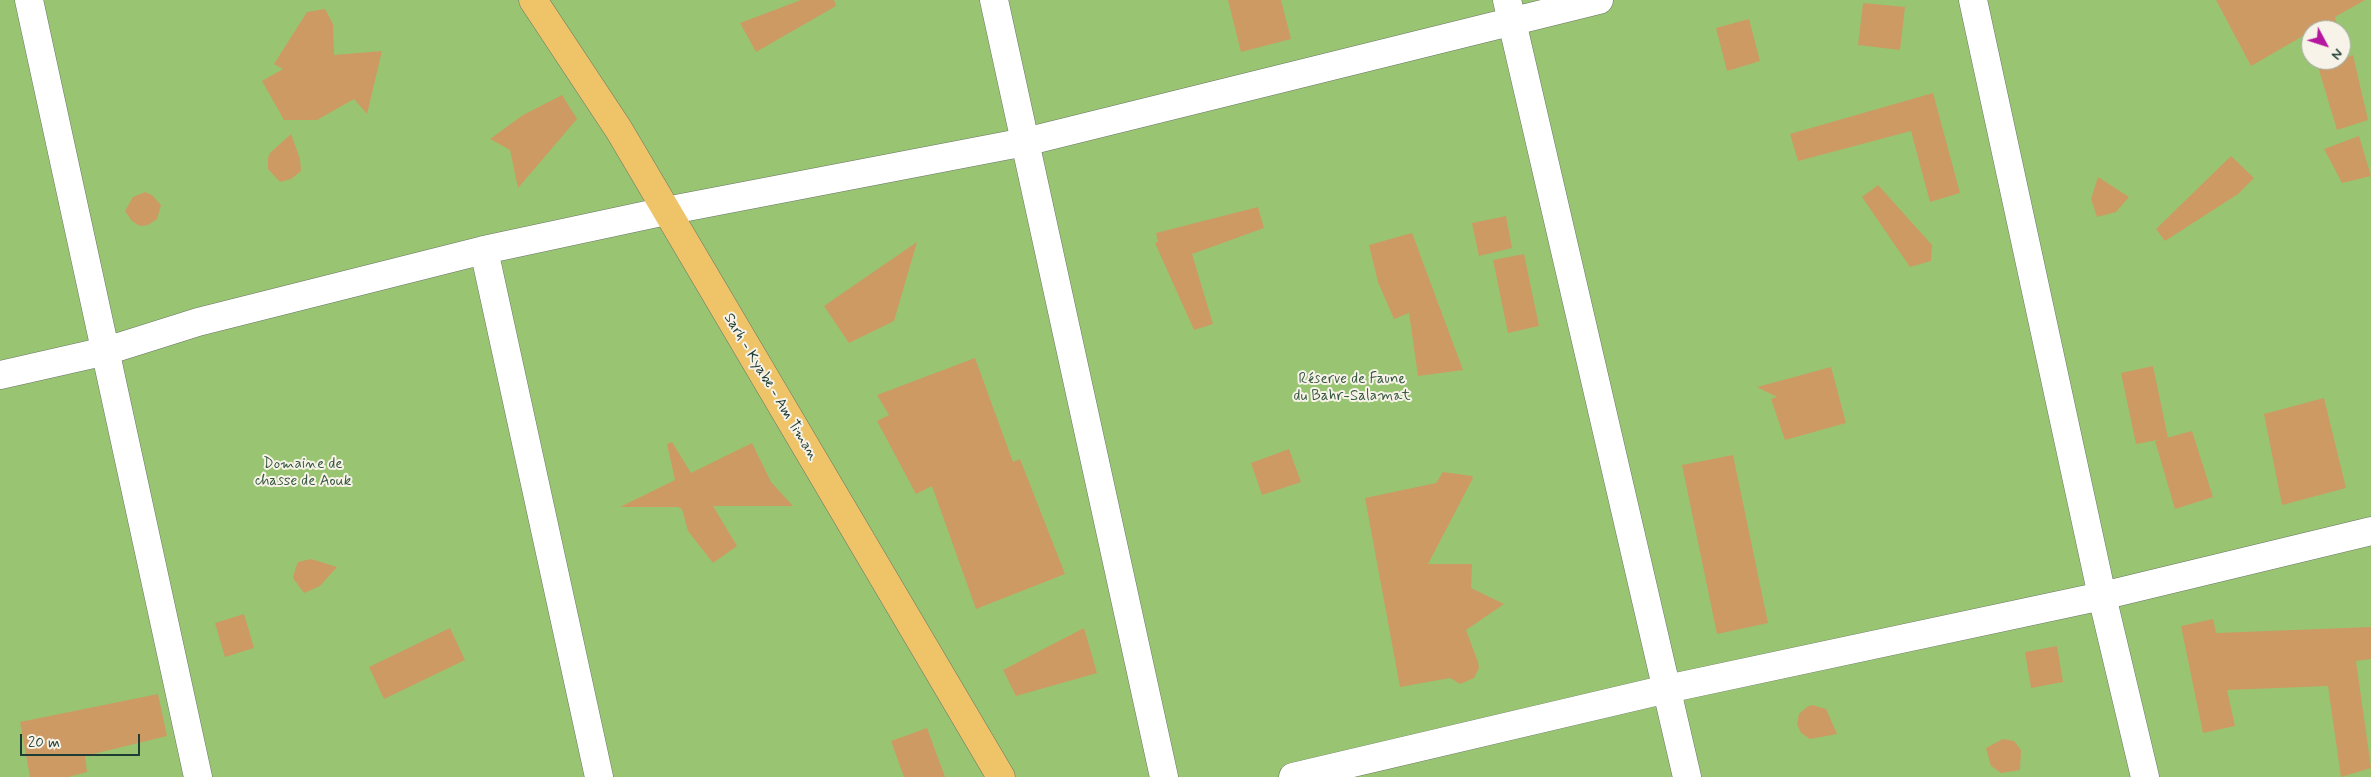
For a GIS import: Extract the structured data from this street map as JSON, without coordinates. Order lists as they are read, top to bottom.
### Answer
{
  "streets": {
    "main road": ["Sarh - Kyabe - Am Timan"]
  },
  "parks": ["Réserve de Faune du Bahr-Salamat", "Domaine de chasse de Aouk"],
  "scale_bar": "20 m",
  "north": "bottom right"
}
